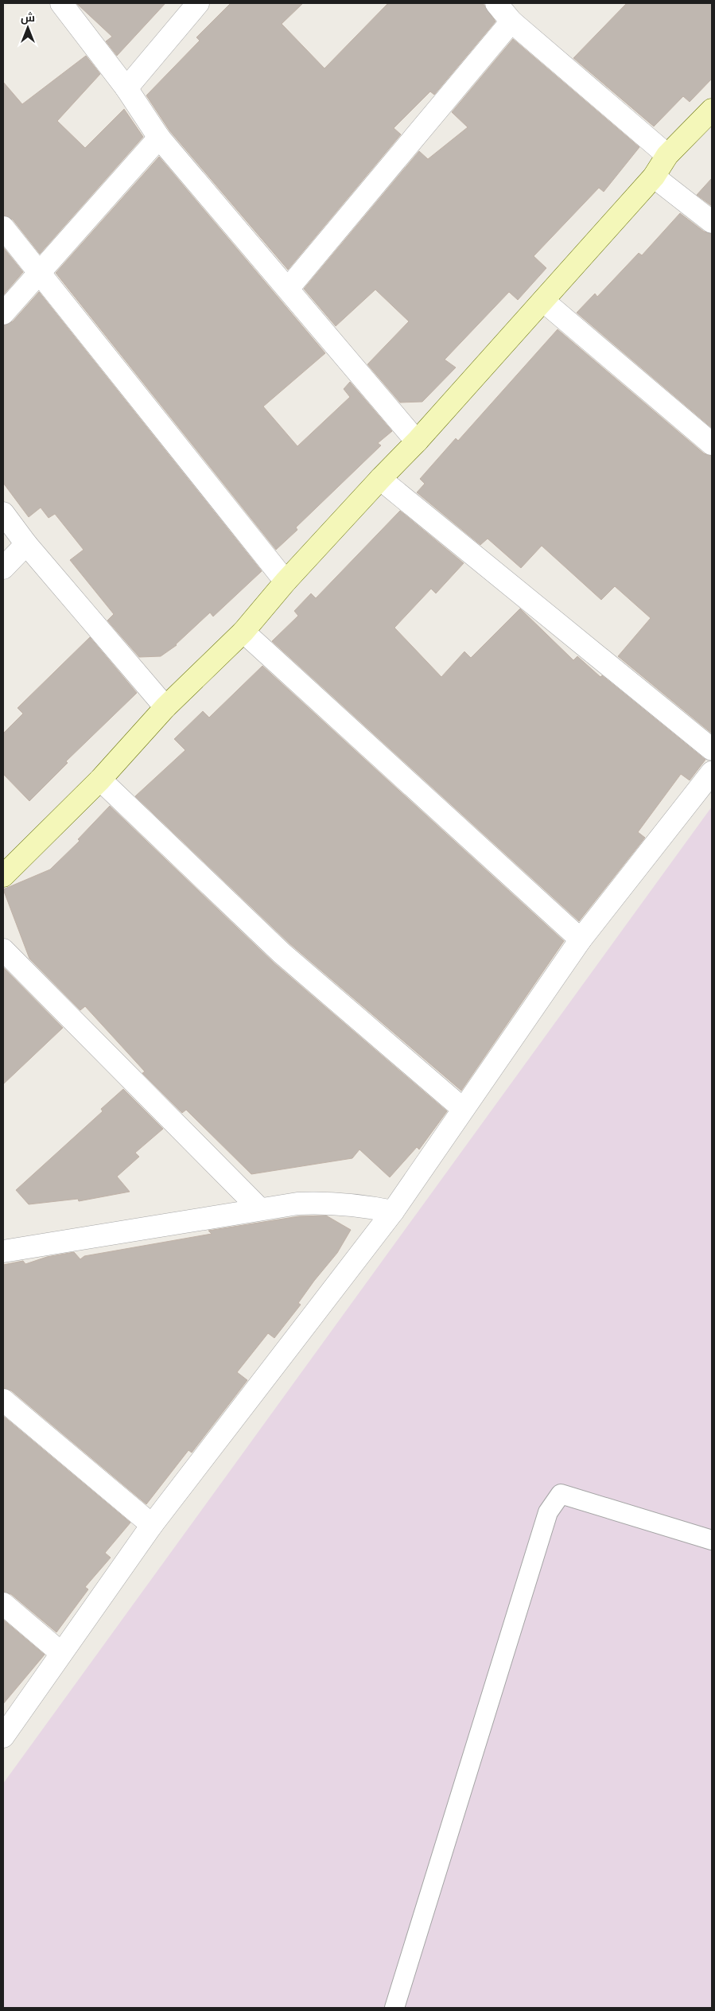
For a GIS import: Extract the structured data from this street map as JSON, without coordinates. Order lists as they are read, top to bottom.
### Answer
{
  "north": "top"
}
